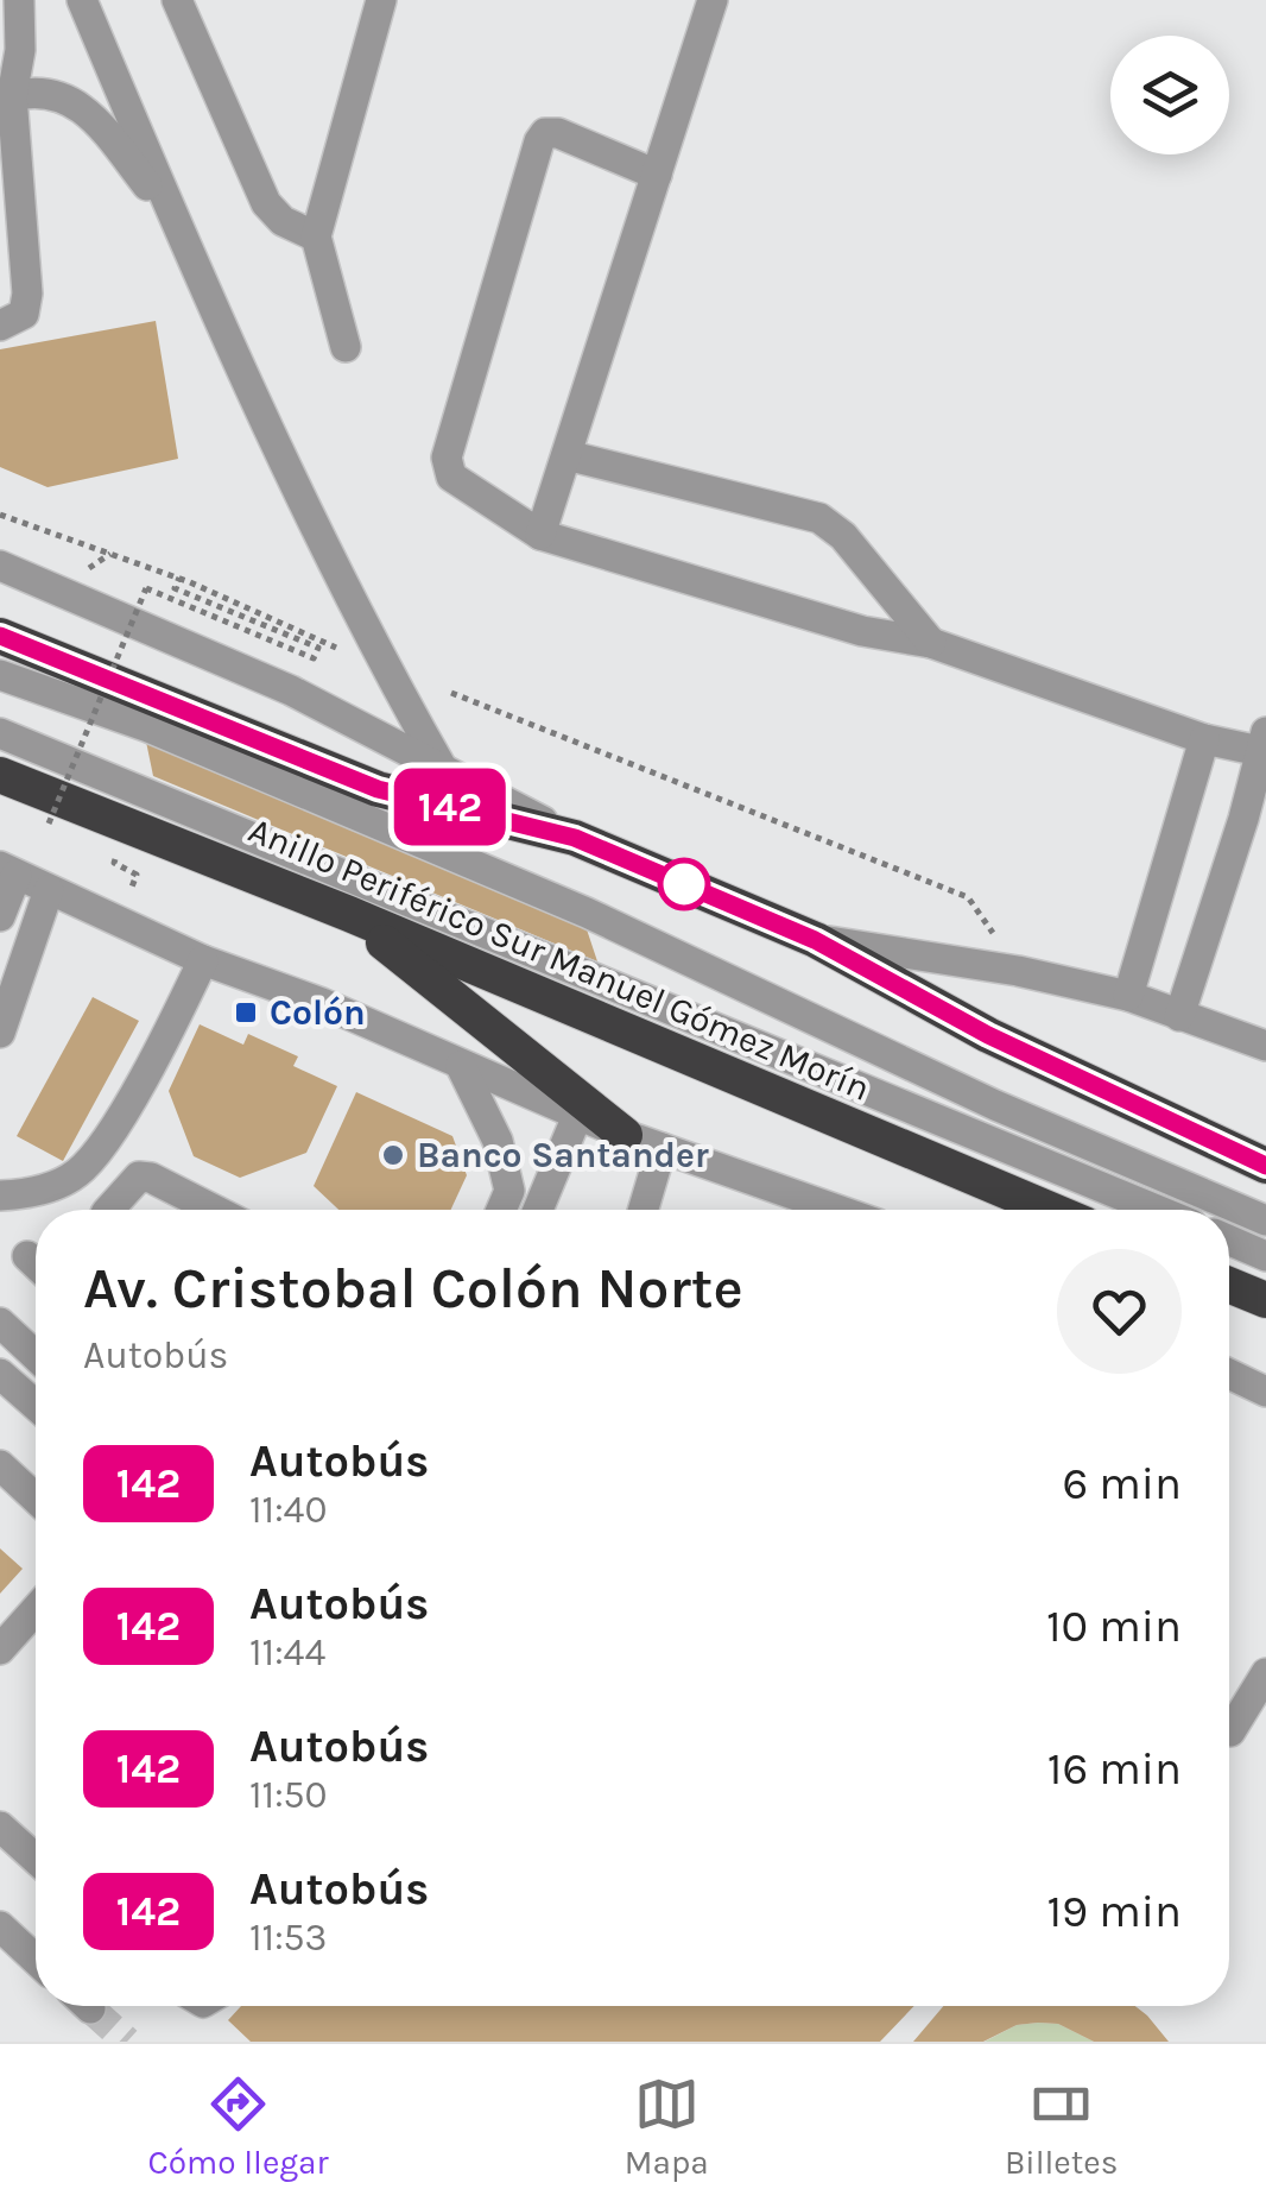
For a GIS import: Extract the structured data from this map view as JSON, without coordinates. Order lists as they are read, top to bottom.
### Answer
{
  "streets": {
    "highway": ["Anillo Periférico Sur Manuel Gómez Morín"]
  },
  "places": {
    "transit": ["Colón"],
    "other": ["Banco Santander"]
  },
  "lines": ["bus line 142"],
  "page": {
    "on_map": "142",
    "heading": ["Av. Cristobal Colón Norte", "Autobús"],
    "list": [
      {
        "mark": "142",
        "name": "Autobús",
        "note": "11:40",
        "value": "6 min"
      },
      {
        "mark": "142",
        "name": "Autobús",
        "note": "11:44",
        "value": "10 min"
      },
      {
        "mark": "142",
        "name": "Autobús",
        "note": "11:50",
        "value": "16 min"
      },
      {
        "mark": "142",
        "name": "Autobús",
        "note": "11:53",
        "value": "19 min"
      }
    ],
    "tabs": ["Cómo llegar", "Mapa", "Billetes"]
  }
}
